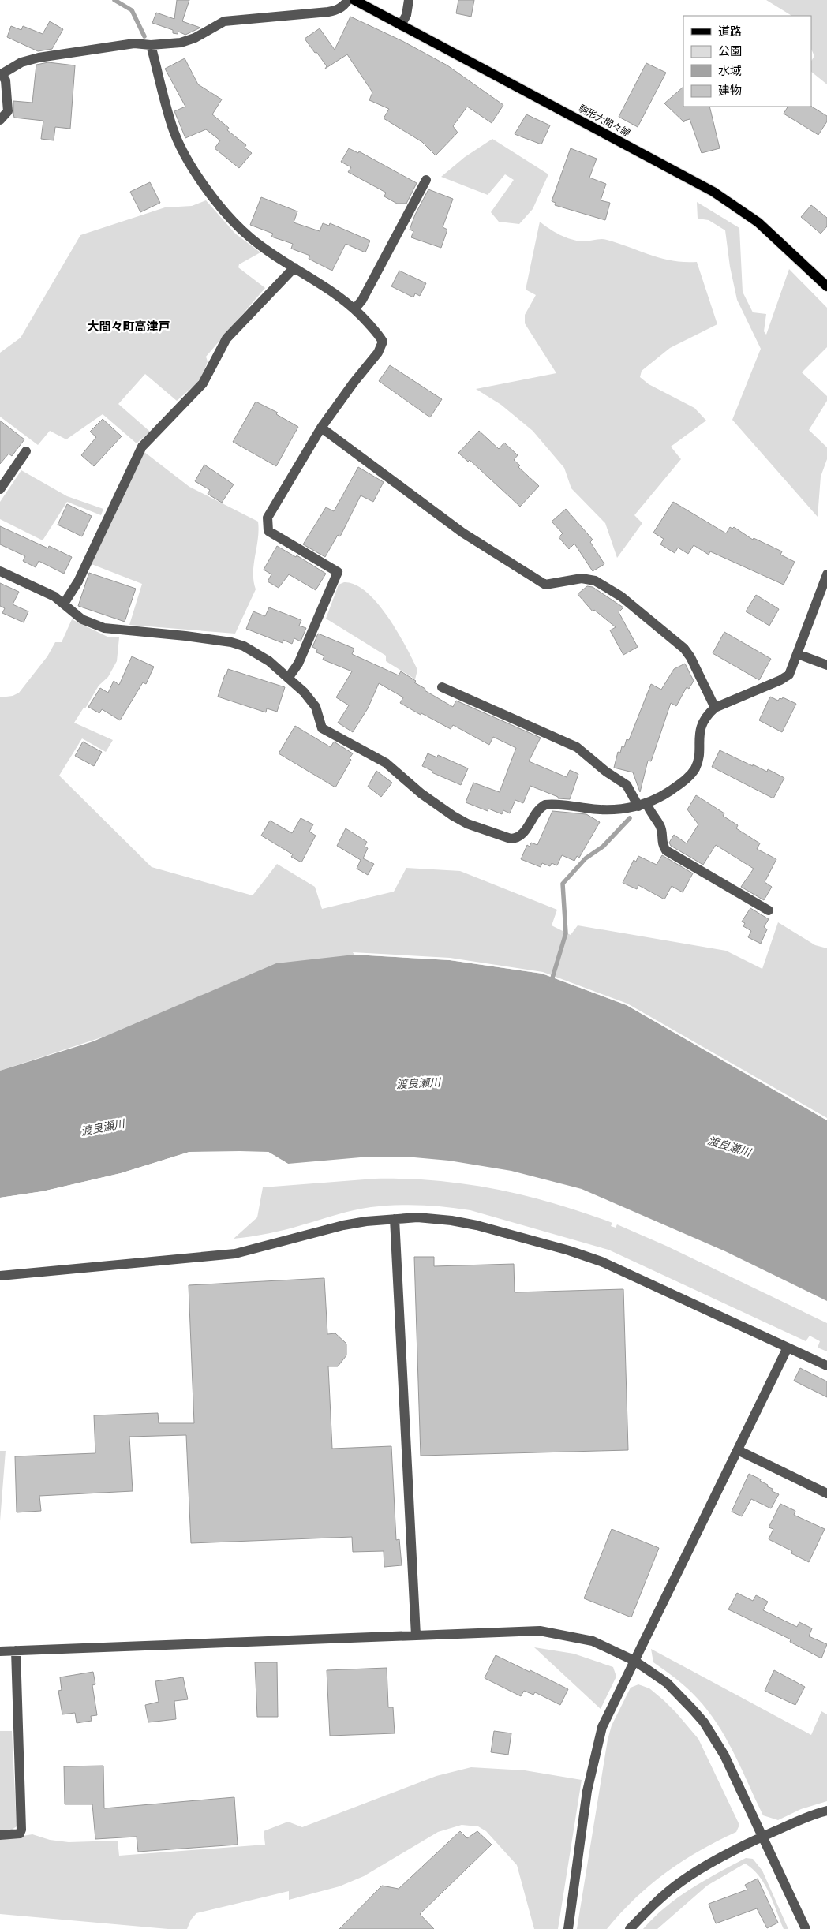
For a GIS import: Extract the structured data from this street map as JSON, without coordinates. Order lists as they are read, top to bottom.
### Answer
{
  "streets": {
    "main road": ["駒形大間々線"]
  },
  "districts": ["大間々町高津戸"],
  "water": ["渡良瀬川"],
  "legend": [
    "道路",
    "公園",
    "水域",
    "建物"
  ]
}
